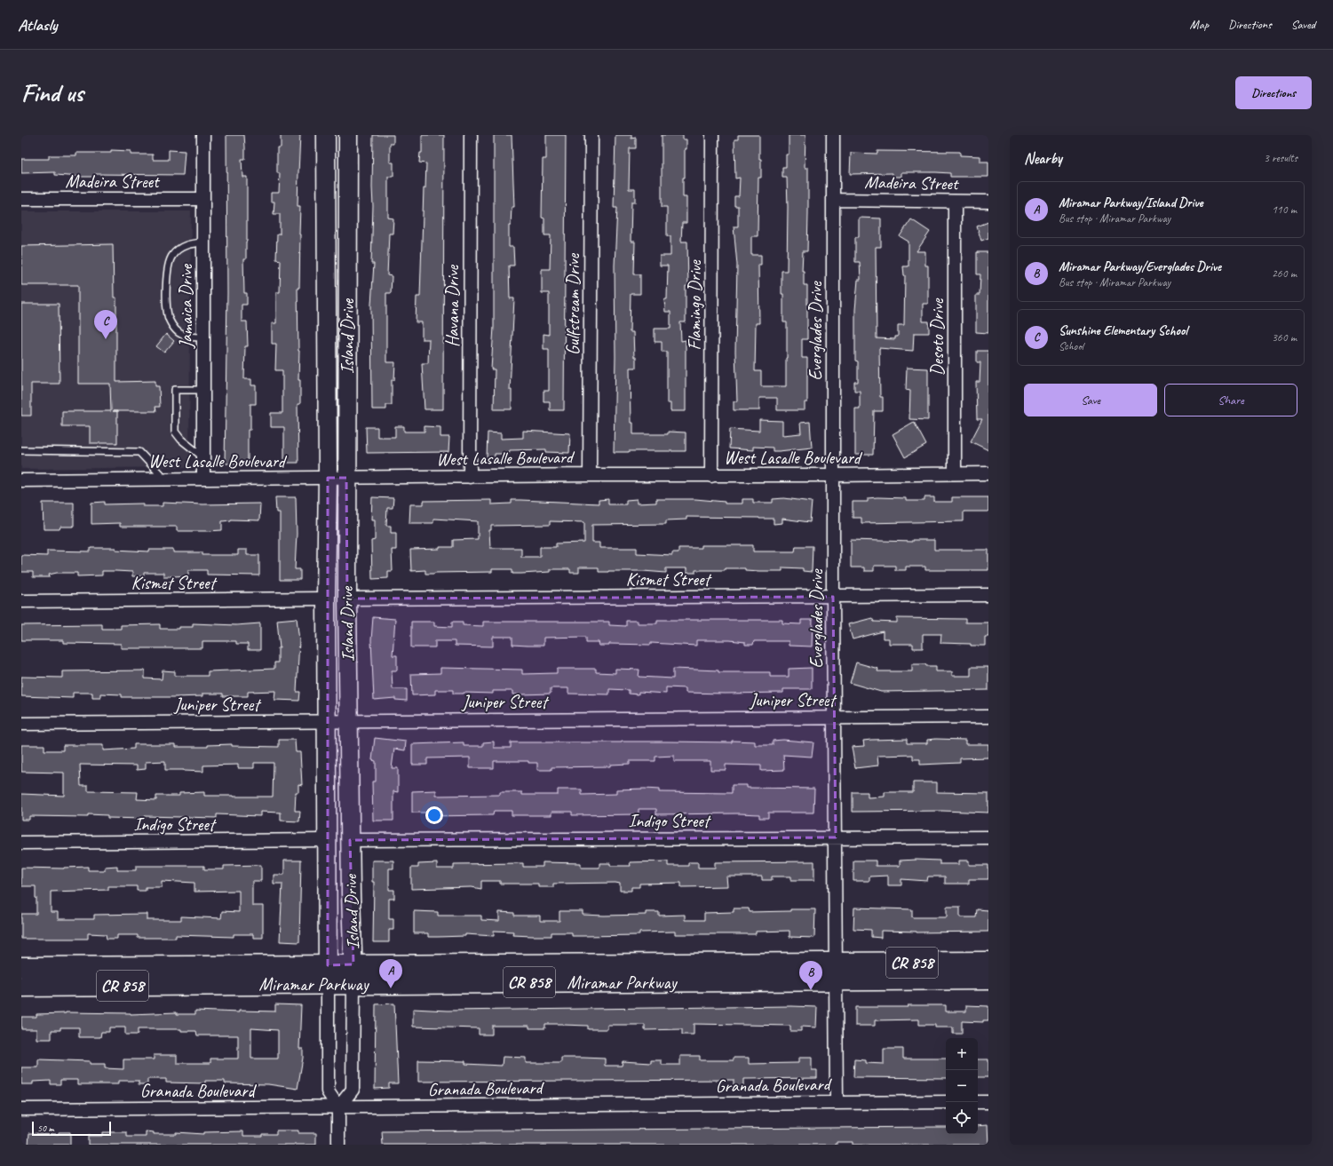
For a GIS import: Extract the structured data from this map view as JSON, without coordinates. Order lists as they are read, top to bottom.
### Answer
{
  "streets": {
    "main road": ["CR 858", "Miramar Parkway"],
    "street": [
      "Madeira Street",
      "Gulfstream Drive",
      "Flamingo Drive",
      "Jamaica Drive",
      "Havana Drive",
      "Everglades Drive",
      "Island Drive",
      "Desoto Drive",
      "West Lasalle Boulevard",
      "Kismet Street",
      "Juniper Street",
      "Indigo Street",
      "Granada Boulevard"
    ]
  },
  "crossings": [
    ["Madeira Street", "Jamaica Drive"],
    ["Madeira Street", "Everglades Drive"],
    ["Madeira Street", "Desoto Drive"],
    ["Gulfstream Drive", "West Lasalle Boulevard"],
    ["Flamingo Drive", "West Lasalle Boulevard"],
    ["Jamaica Drive", "West Lasalle Boulevard"],
    ["Havana Drive", "West Lasalle Boulevard"],
    ["Everglades Drive", "West Lasalle Boulevard"],
    ["Everglades Drive", "Kismet Street"],
    ["Everglades Drive", "Juniper Street"],
    ["Everglades Drive", "Indigo Street"],
    ["Everglades Drive", "Miramar Parkway"],
    ["Everglades Drive", "Granada Boulevard"],
    ["Island Drive", "West Lasalle Boulevard"],
    ["Island Drive", "Kismet Street"],
    ["Island Drive", "Juniper Street"],
    ["Island Drive", "Indigo Street"],
    ["Island Drive", "Miramar Parkway"],
    ["Island Drive", "Granada Boulevard"],
    ["Desoto Drive", "West Lasalle Boulevard"]
  ],
  "scale_bar": "50 m",
  "page": {
    "header": "Atlasly",
    "nav": ["Map", "Directions", "Saved"],
    "buttons": [
      "Directions",
      ["Save", "Share"]
    ],
    "title": "Find us",
    "heading": ["Nearby", "3 results"],
    "list": [
      {
        "mark": "A",
        "name": "Miramar Parkway/Island Drive",
        "note": "Bus stop · Miramar Parkway",
        "value": "110 m"
      },
      {
        "mark": "B",
        "name": "Miramar Parkway/Everglades Drive",
        "note": "Bus stop · Miramar Parkway",
        "value": "260 m"
      },
      {
        "mark": "C",
        "name": "Sunshine Elementary School",
        "note": "School",
        "value": "360 m"
      }
    ],
    "pins": ["C", "A", "B"],
    "map_buttons": ["+", "−"],
    "scale": "50 m"
  }
}
